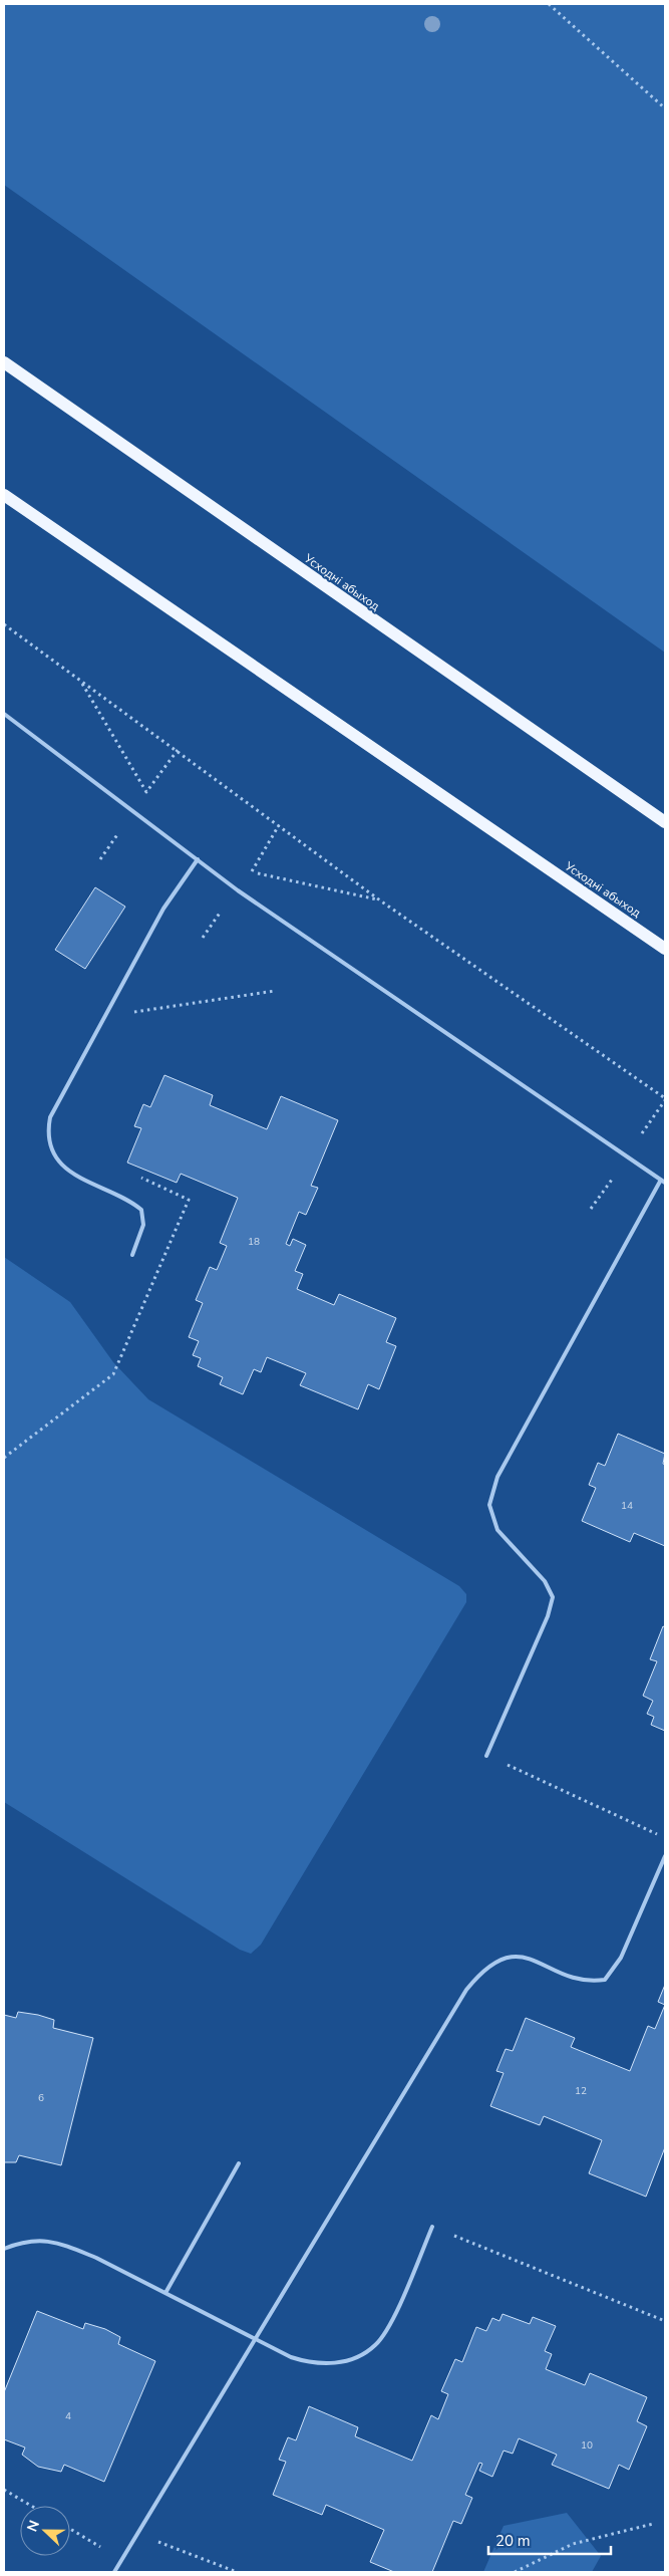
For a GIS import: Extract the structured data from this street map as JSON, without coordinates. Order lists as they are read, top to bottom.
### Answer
{
  "streets": {
    "main road": ["Усходні абыход"]
  },
  "house_numbers": [
    "18",
    "14",
    "12",
    "6",
    "4",
    "10"
  ],
  "scale_bar": "20 m",
  "north": "left"
}
